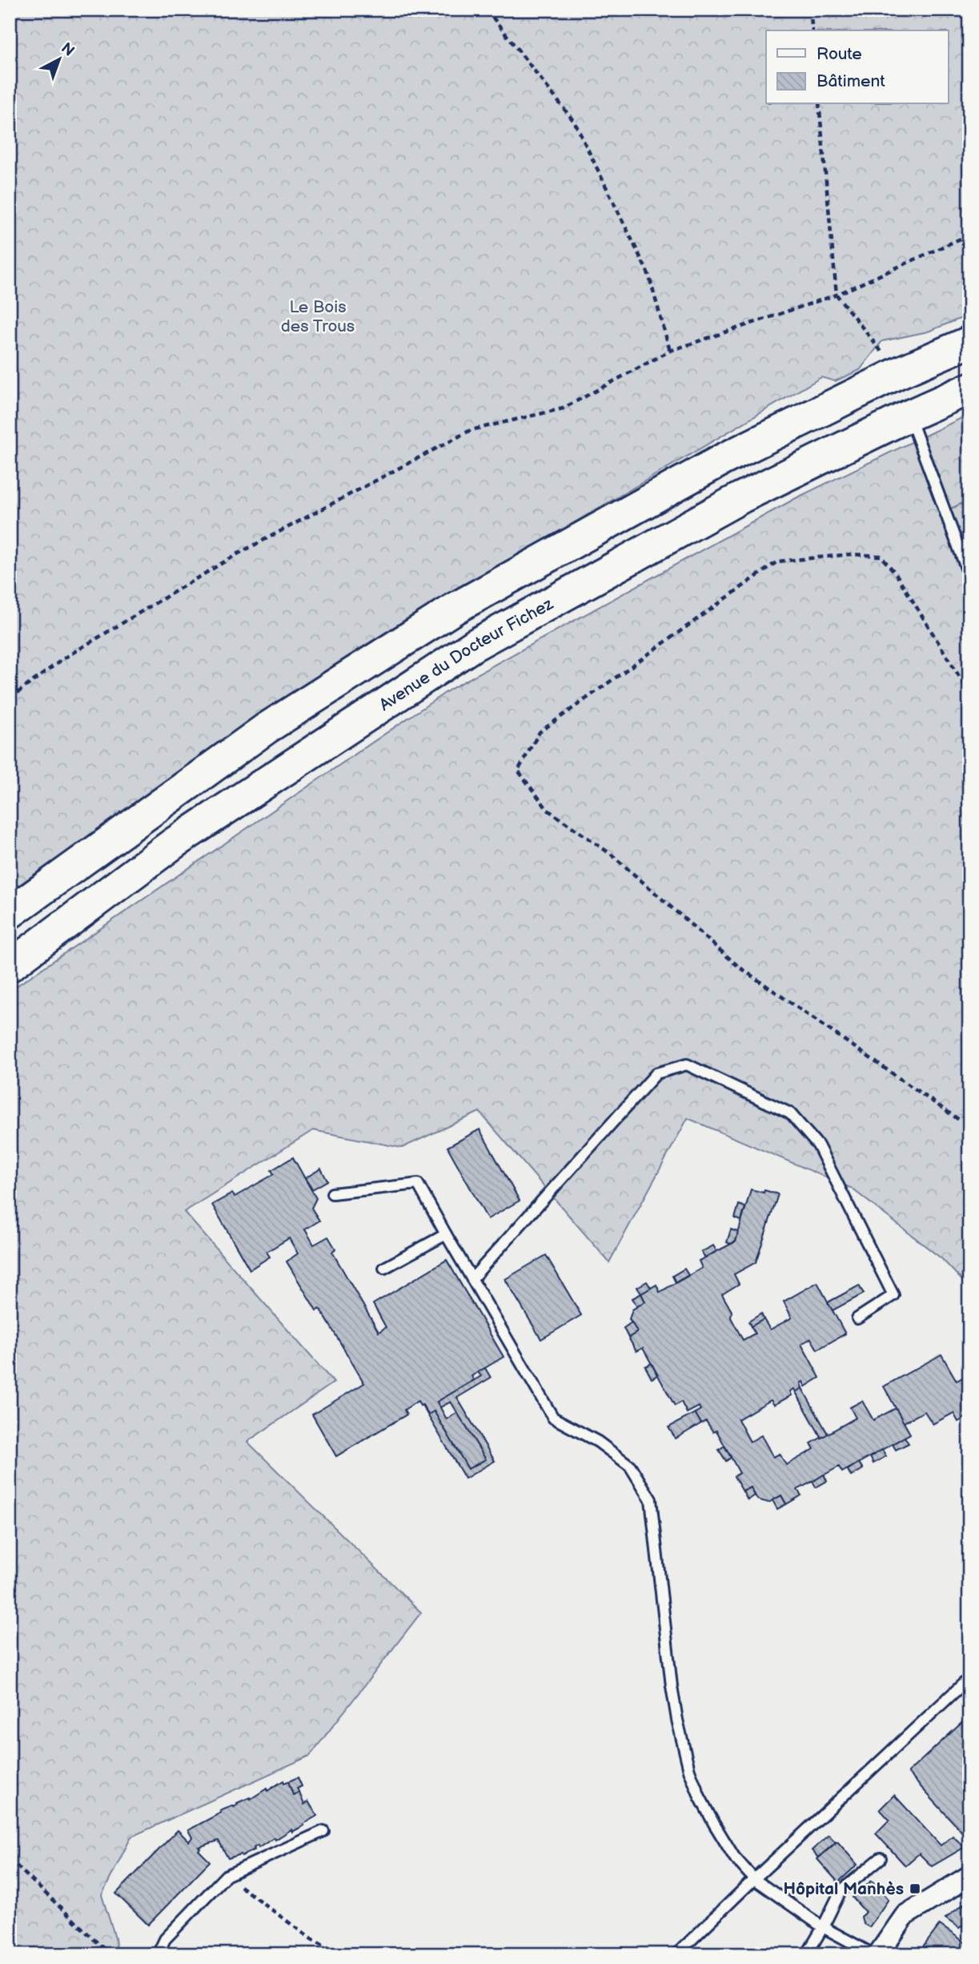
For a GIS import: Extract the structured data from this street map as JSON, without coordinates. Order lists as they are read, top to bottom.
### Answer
{
  "streets": {
    "main road": ["Avenue du Docteur Fichez"]
  },
  "parks": ["Le Bois des Trous"],
  "places": {
    "transit": ["Hôpital Manhès"]
  },
  "legend": ["Route", "Bâtiment"],
  "north": "top right"
}
